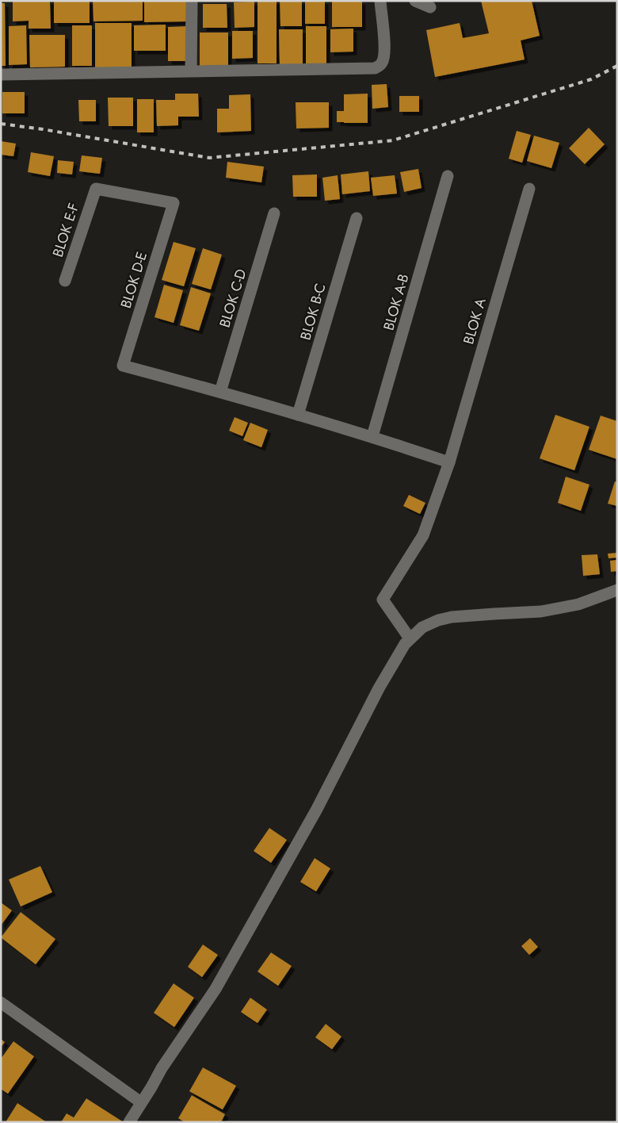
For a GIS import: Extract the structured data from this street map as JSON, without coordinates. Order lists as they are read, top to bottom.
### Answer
{
  "streets": {
    "street": [
      "BLOK E-F",
      "BLOK D-E",
      "BLOK C-D",
      "BLOK A-B",
      "BLOK B-C",
      "BLOK A"
    ]
  },
  "crossings": [
    ["BLOK E-F", "BLOK D-E"],
    ["BLOK D-E", "BLOK C-D"]
  ]
}
